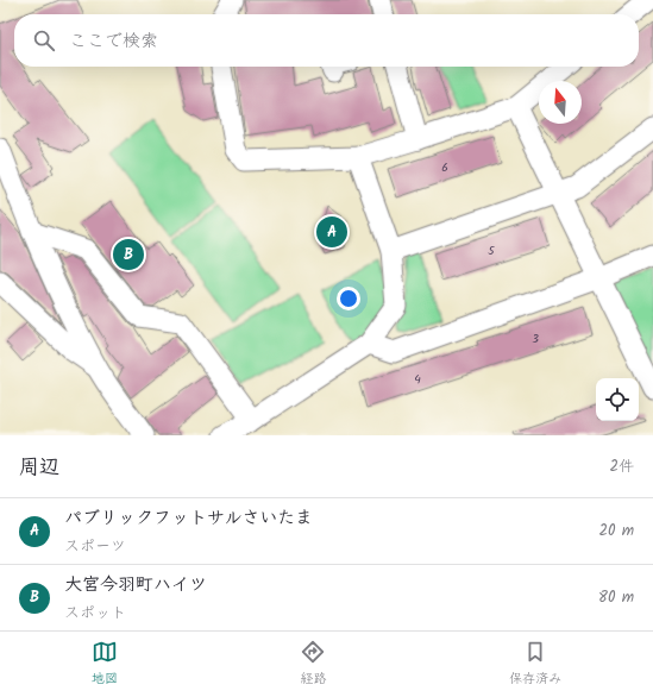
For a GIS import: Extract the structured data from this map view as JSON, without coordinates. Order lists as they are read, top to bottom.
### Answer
{
  "house_numbers": [
    "6",
    "5",
    "3",
    "4"
  ],
  "north": "top",
  "page": {
    "search": "ここで検索",
    "pins": ["A", "B"],
    "heading": ["周辺", "2件"],
    "list": [
      {
        "mark": "A",
        "name": "パブリックフットサルさいたま",
        "note": "スポーツ",
        "value": "20 m"
      },
      {
        "mark": "B",
        "name": "大宮今羽町ハイツ",
        "note": "スポット",
        "value": "80 m"
      }
    ],
    "nav": ["地図", "経路", "保存済み"]
  }
}
